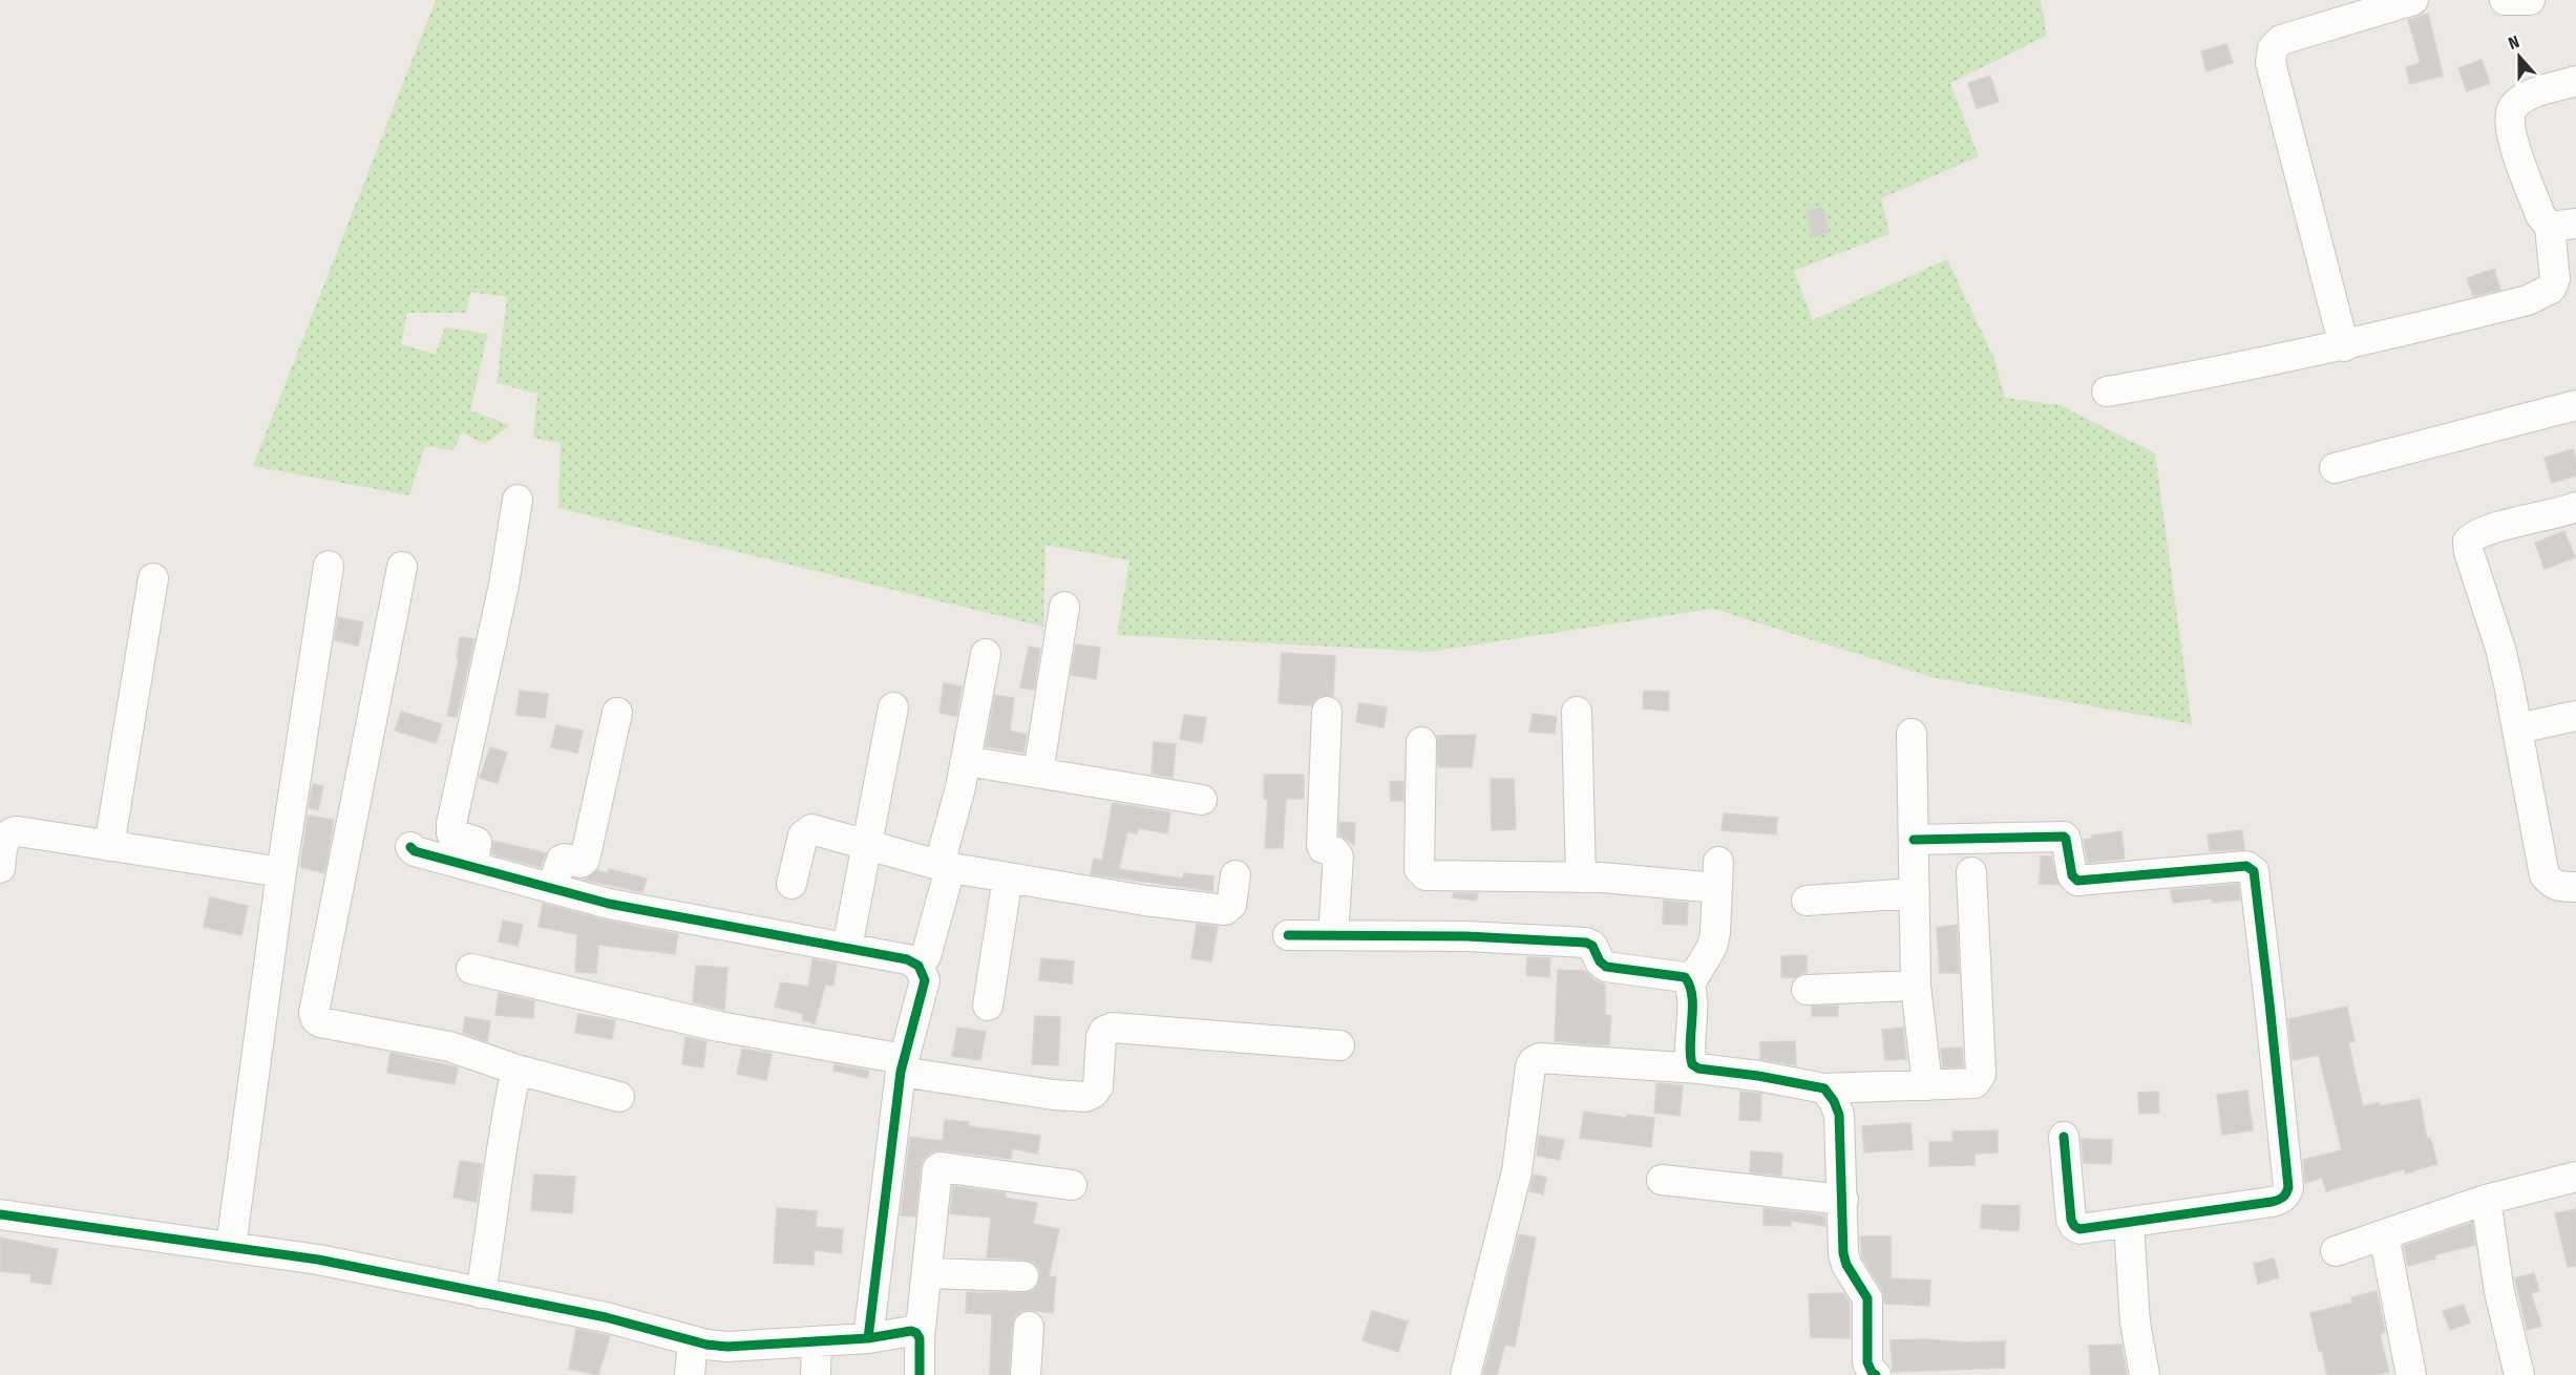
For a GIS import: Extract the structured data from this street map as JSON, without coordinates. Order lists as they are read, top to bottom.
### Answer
{
  "north": "top"
}
